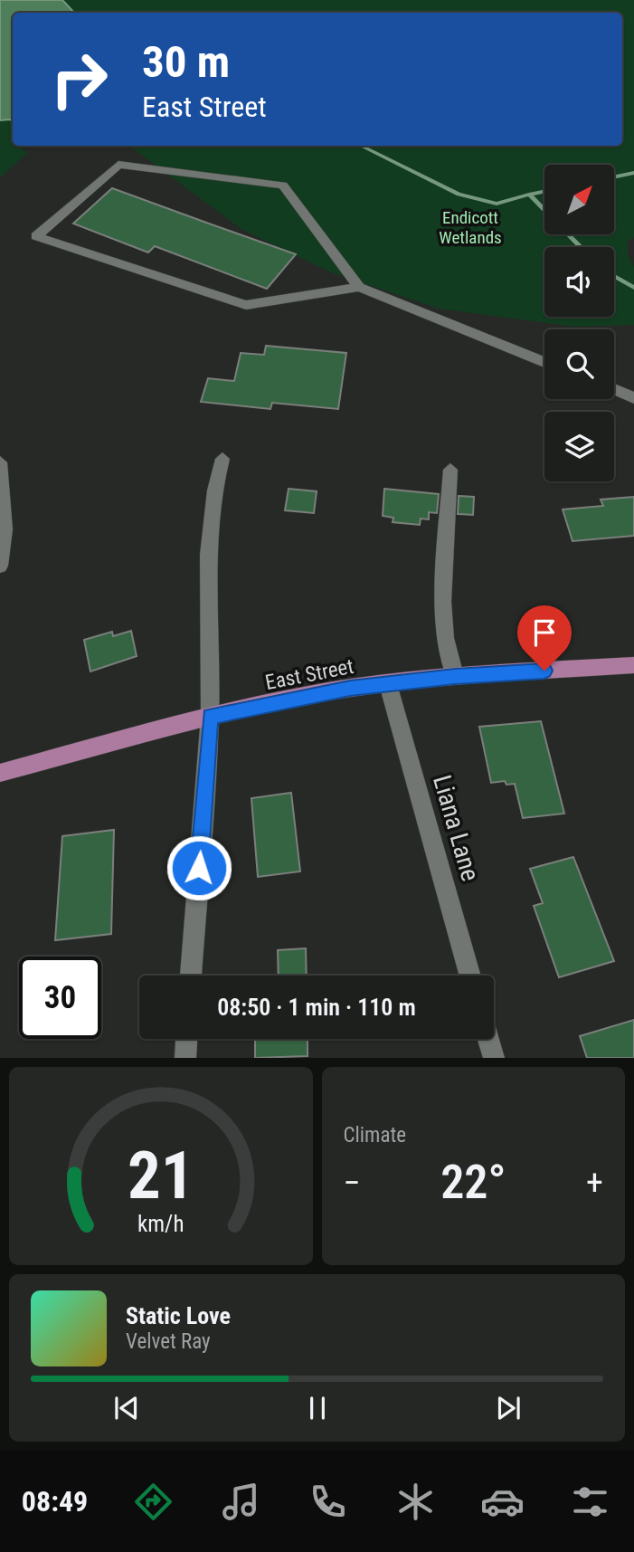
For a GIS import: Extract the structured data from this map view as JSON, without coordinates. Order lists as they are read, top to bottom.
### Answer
{
  "streets": {
    "main road": ["East Street"],
    "street": ["Liana Lane"]
  },
  "crossings": [
    ["East Street", "Liana Lane"]
  ],
  "parks": ["Endicott Wetlands"],
  "north": "top right",
  "page": {
    "turn": ["30 m", "East Street"],
    "limit": "30",
    "trip": "08:50 · 1 min · 110 m",
    "tile": "Climate",
    "heat": ["−", "22°", "+"],
    "song": ["Static Love", "Velvet Ray"],
    "tabs": "08:49",
    "gauge": ["21", "km/h"]
  }
}
